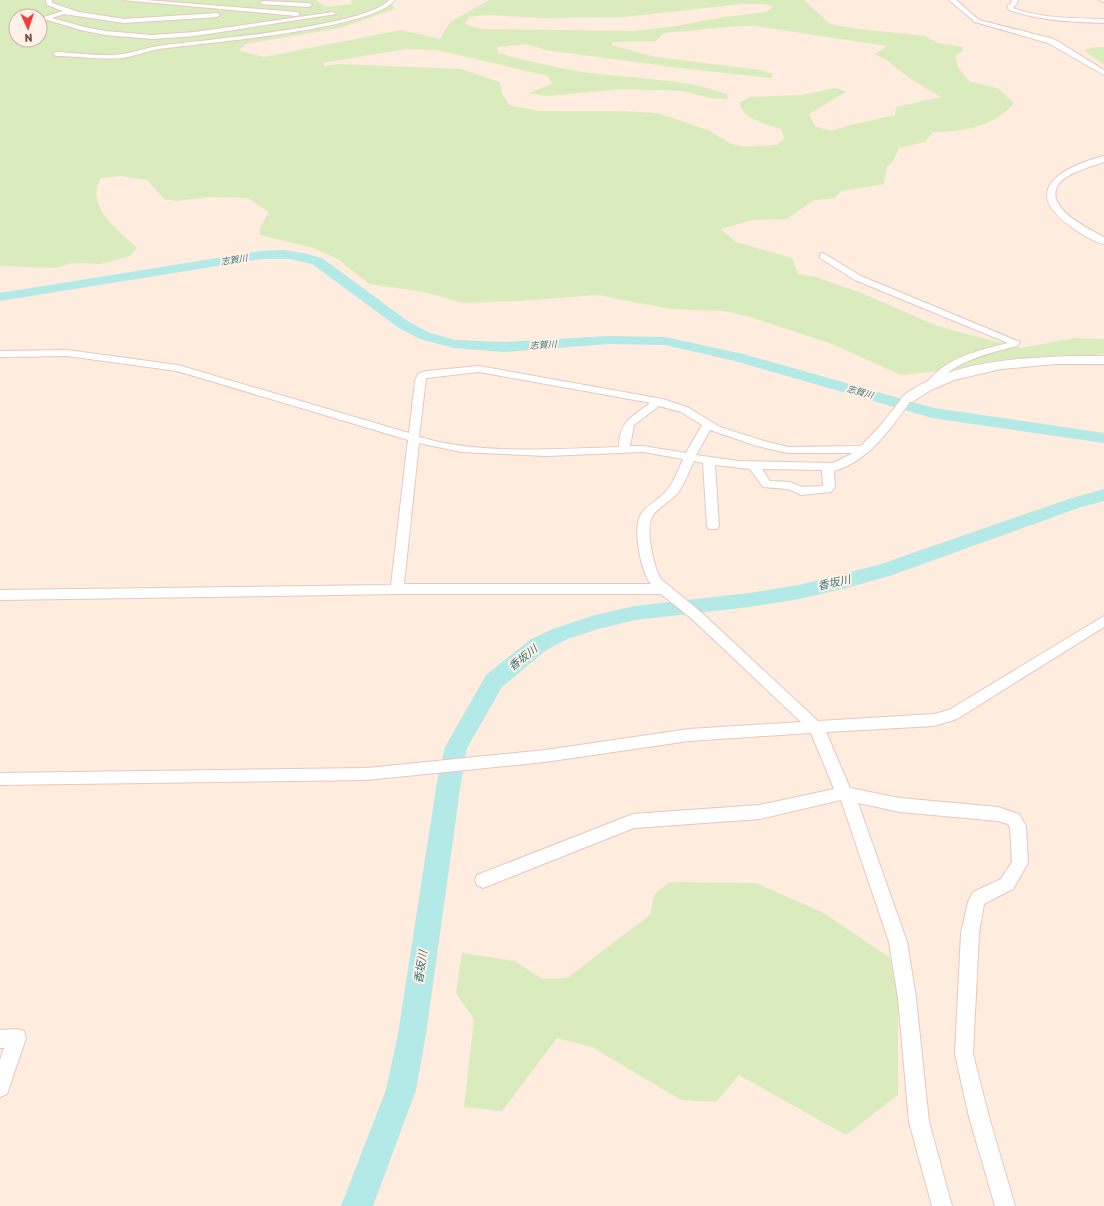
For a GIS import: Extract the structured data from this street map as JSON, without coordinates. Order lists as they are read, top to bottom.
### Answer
{
  "water": ["志賀川", "香坂川"],
  "north": "bottom"
}
